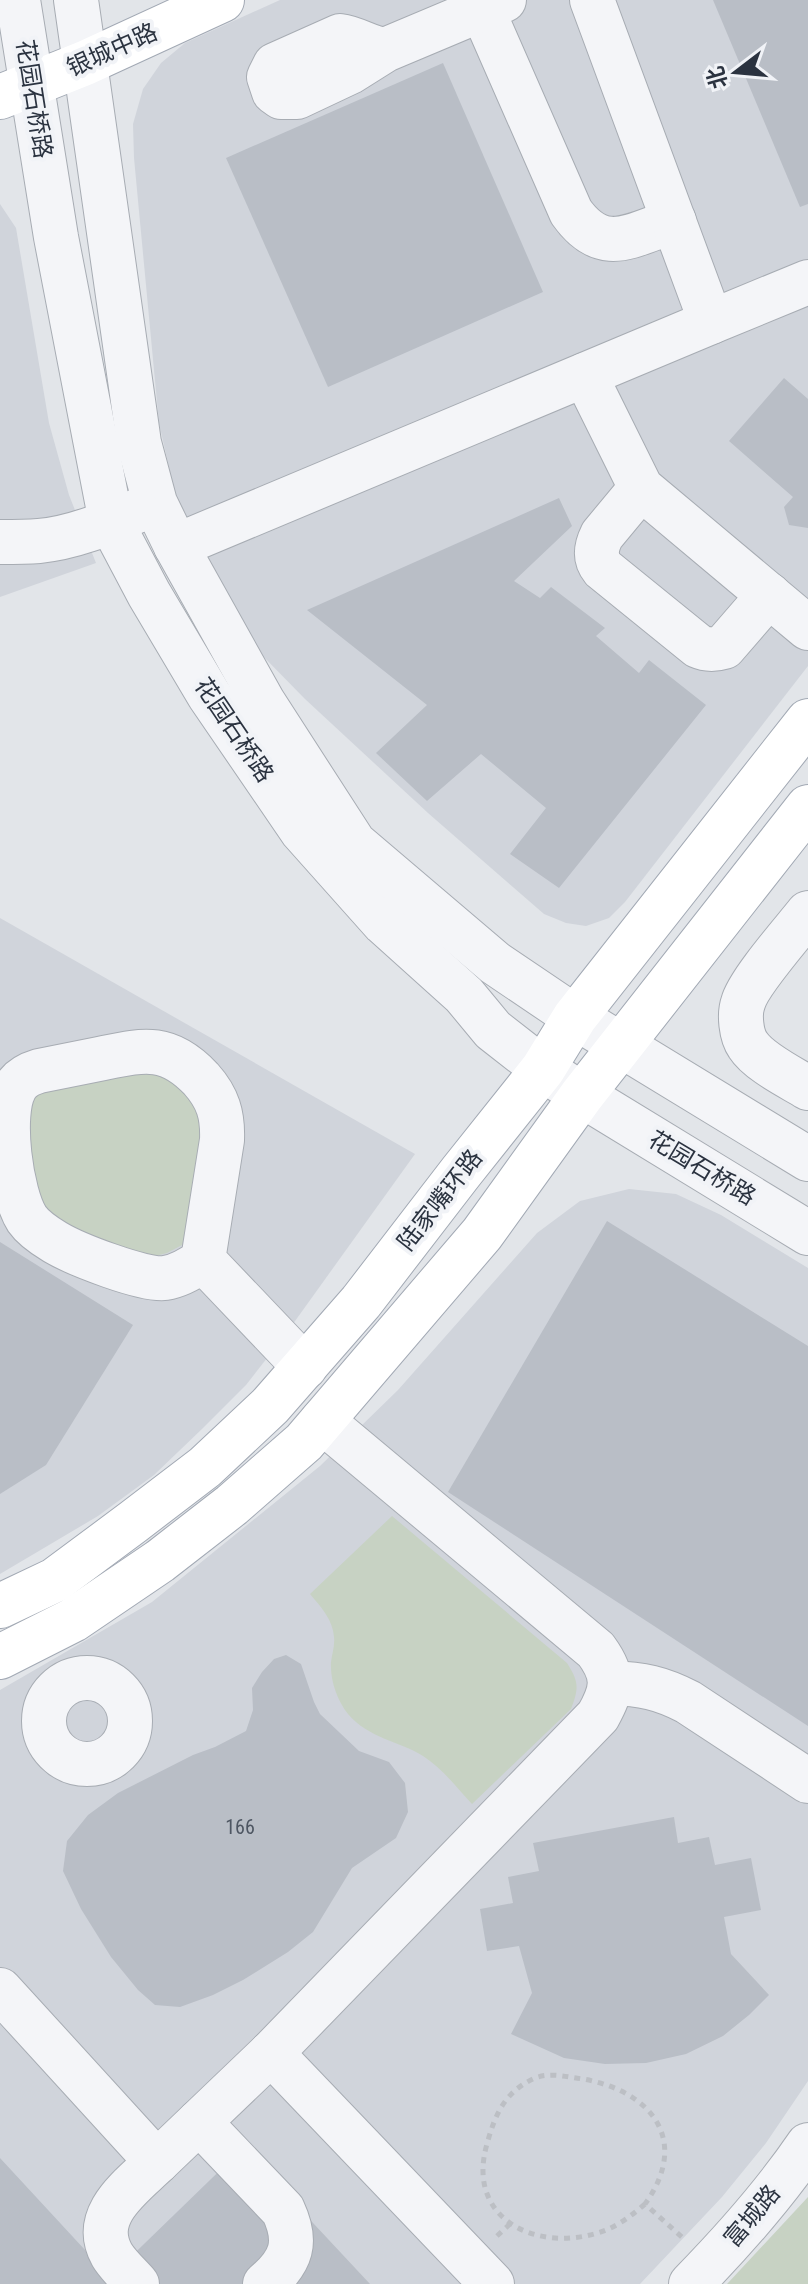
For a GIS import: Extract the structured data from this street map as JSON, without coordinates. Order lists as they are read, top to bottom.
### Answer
{
  "streets": {
    "main road": ["银城中路", "陆家嘴环路"],
    "street": ["花园石桥路", "富城路"]
  },
  "crossings": [
    ["银城中路", "花园石桥路"],
    ["花园石桥路", "陆家嘴环路"]
  ],
  "house_numbers": ["166"],
  "north": "left"
}
